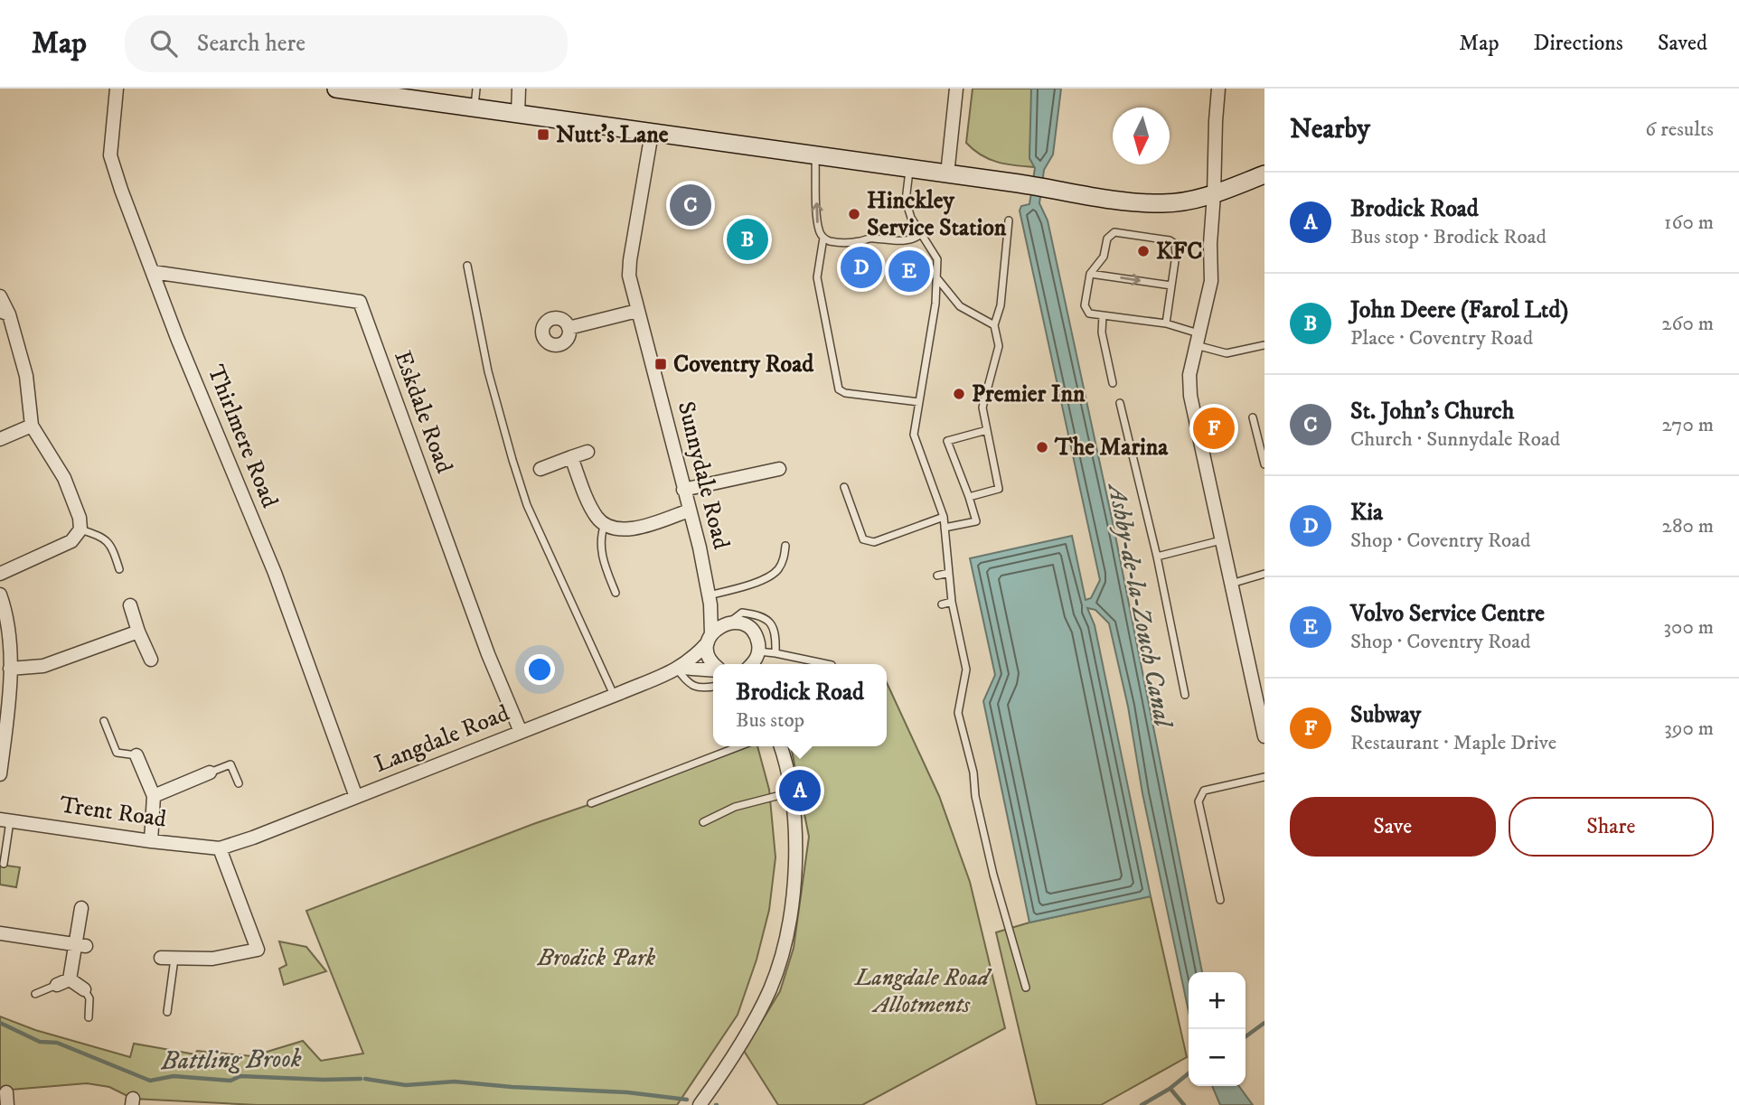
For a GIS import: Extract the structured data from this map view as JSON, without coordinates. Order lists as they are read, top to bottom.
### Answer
{
  "streets": {
    "street": [
      "Eskdale Road",
      "Thirlmere Road",
      "Sunnydale Road",
      "Langdale Road",
      "Trent Road"
    ]
  },
  "crossings": [
    ["Eskdale Road", "Thirlmere Road"],
    ["Eskdale Road", "Langdale Road"],
    ["Thirlmere Road", "Langdale Road"],
    ["Sunnydale Road", "Langdale Road"],
    ["Langdale Road", "Trent Road"]
  ],
  "water": ["Ashby-de-la-Zouch Canal", "Battling Brook"],
  "parks": ["Brodick Park", "Langdale Road Allotments"],
  "places": {
    "transit": ["Nutt's Lane", "Coventry Road"],
    "other": [
      "Hinckley Service Station",
      "KFC",
      "Premier Inn",
      "The Marina"
    ]
  },
  "north": "bottom",
  "page": {
    "header": "Map",
    "search": "Search here",
    "nav": ["Map", "Directions", "Saved"],
    "heading": ["Nearby", "6 results"],
    "list": [
      {
        "mark": "A",
        "name": "Brodick Road",
        "note": "Bus stop · Brodick Road",
        "value": "160 m"
      },
      {
        "mark": "B",
        "name": "John Deere (Farol Ltd)",
        "note": "Place · Coventry Road",
        "value": "260 m"
      },
      {
        "mark": "C",
        "name": "St. John's Church",
        "note": "Church · Sunnydale Road",
        "value": "270 m"
      },
      {
        "mark": "D",
        "name": "Kia",
        "note": "Shop · Coventry Road",
        "value": "280 m"
      },
      {
        "mark": "E",
        "name": "Volvo Service Centre",
        "note": "Shop · Coventry Road",
        "value": "300 m"
      },
      {
        "mark": "F",
        "name": "Subway",
        "note": "Restaurant · Maple Drive",
        "value": "390 m"
      }
    ],
    "pins": [
      "C",
      "B",
      "D",
      "E",
      "F",
      "A"
    ],
    "popup": ["Brodick Road", "Bus stop"],
    "buttons": ["Save", "Share"],
    "map_buttons": ["+", "−"]
  }
}
